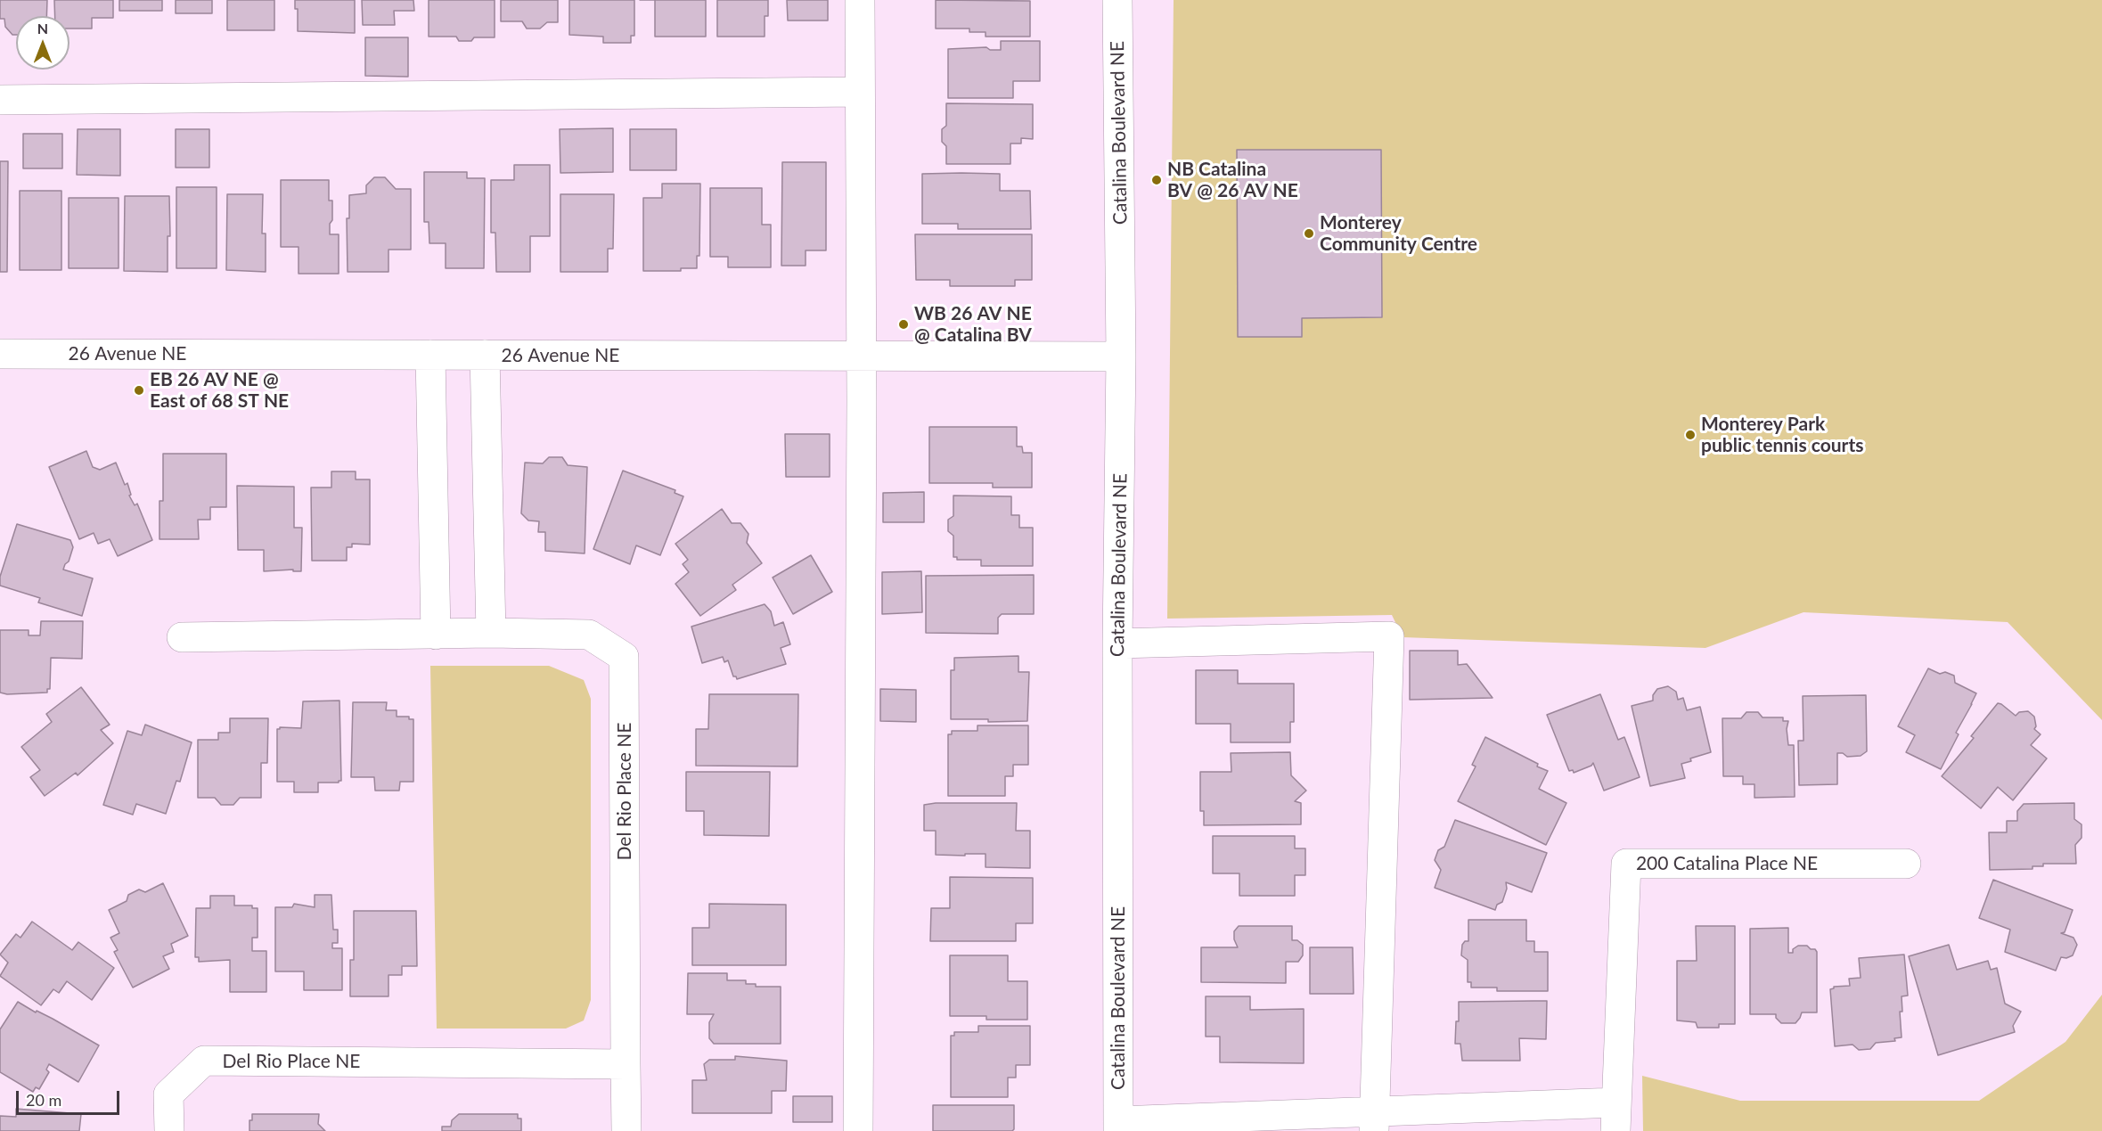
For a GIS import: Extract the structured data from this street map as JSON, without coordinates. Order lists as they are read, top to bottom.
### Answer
{
  "streets": {
    "street": [
      "Catalina Boulevard NE",
      "26 Avenue NE",
      "Del Rio Place NE",
      "200 Catalina Place NE"
    ]
  },
  "crossings": [
    ["Catalina Boulevard NE", "26 Avenue NE"],
    ["Catalina Boulevard NE", "200 Catalina Place NE"]
  ],
  "places": [
    "NB Catalina BV @ 26 AV NE",
    "Monterey Community Centre",
    "WB 26 AV NE @ Catalina BV",
    "EB 26 AV NE @ East of 68 ST NE",
    "Monterey Park public tennis courts"
  ],
  "scale_bar": "20 m",
  "north": "top"
}
